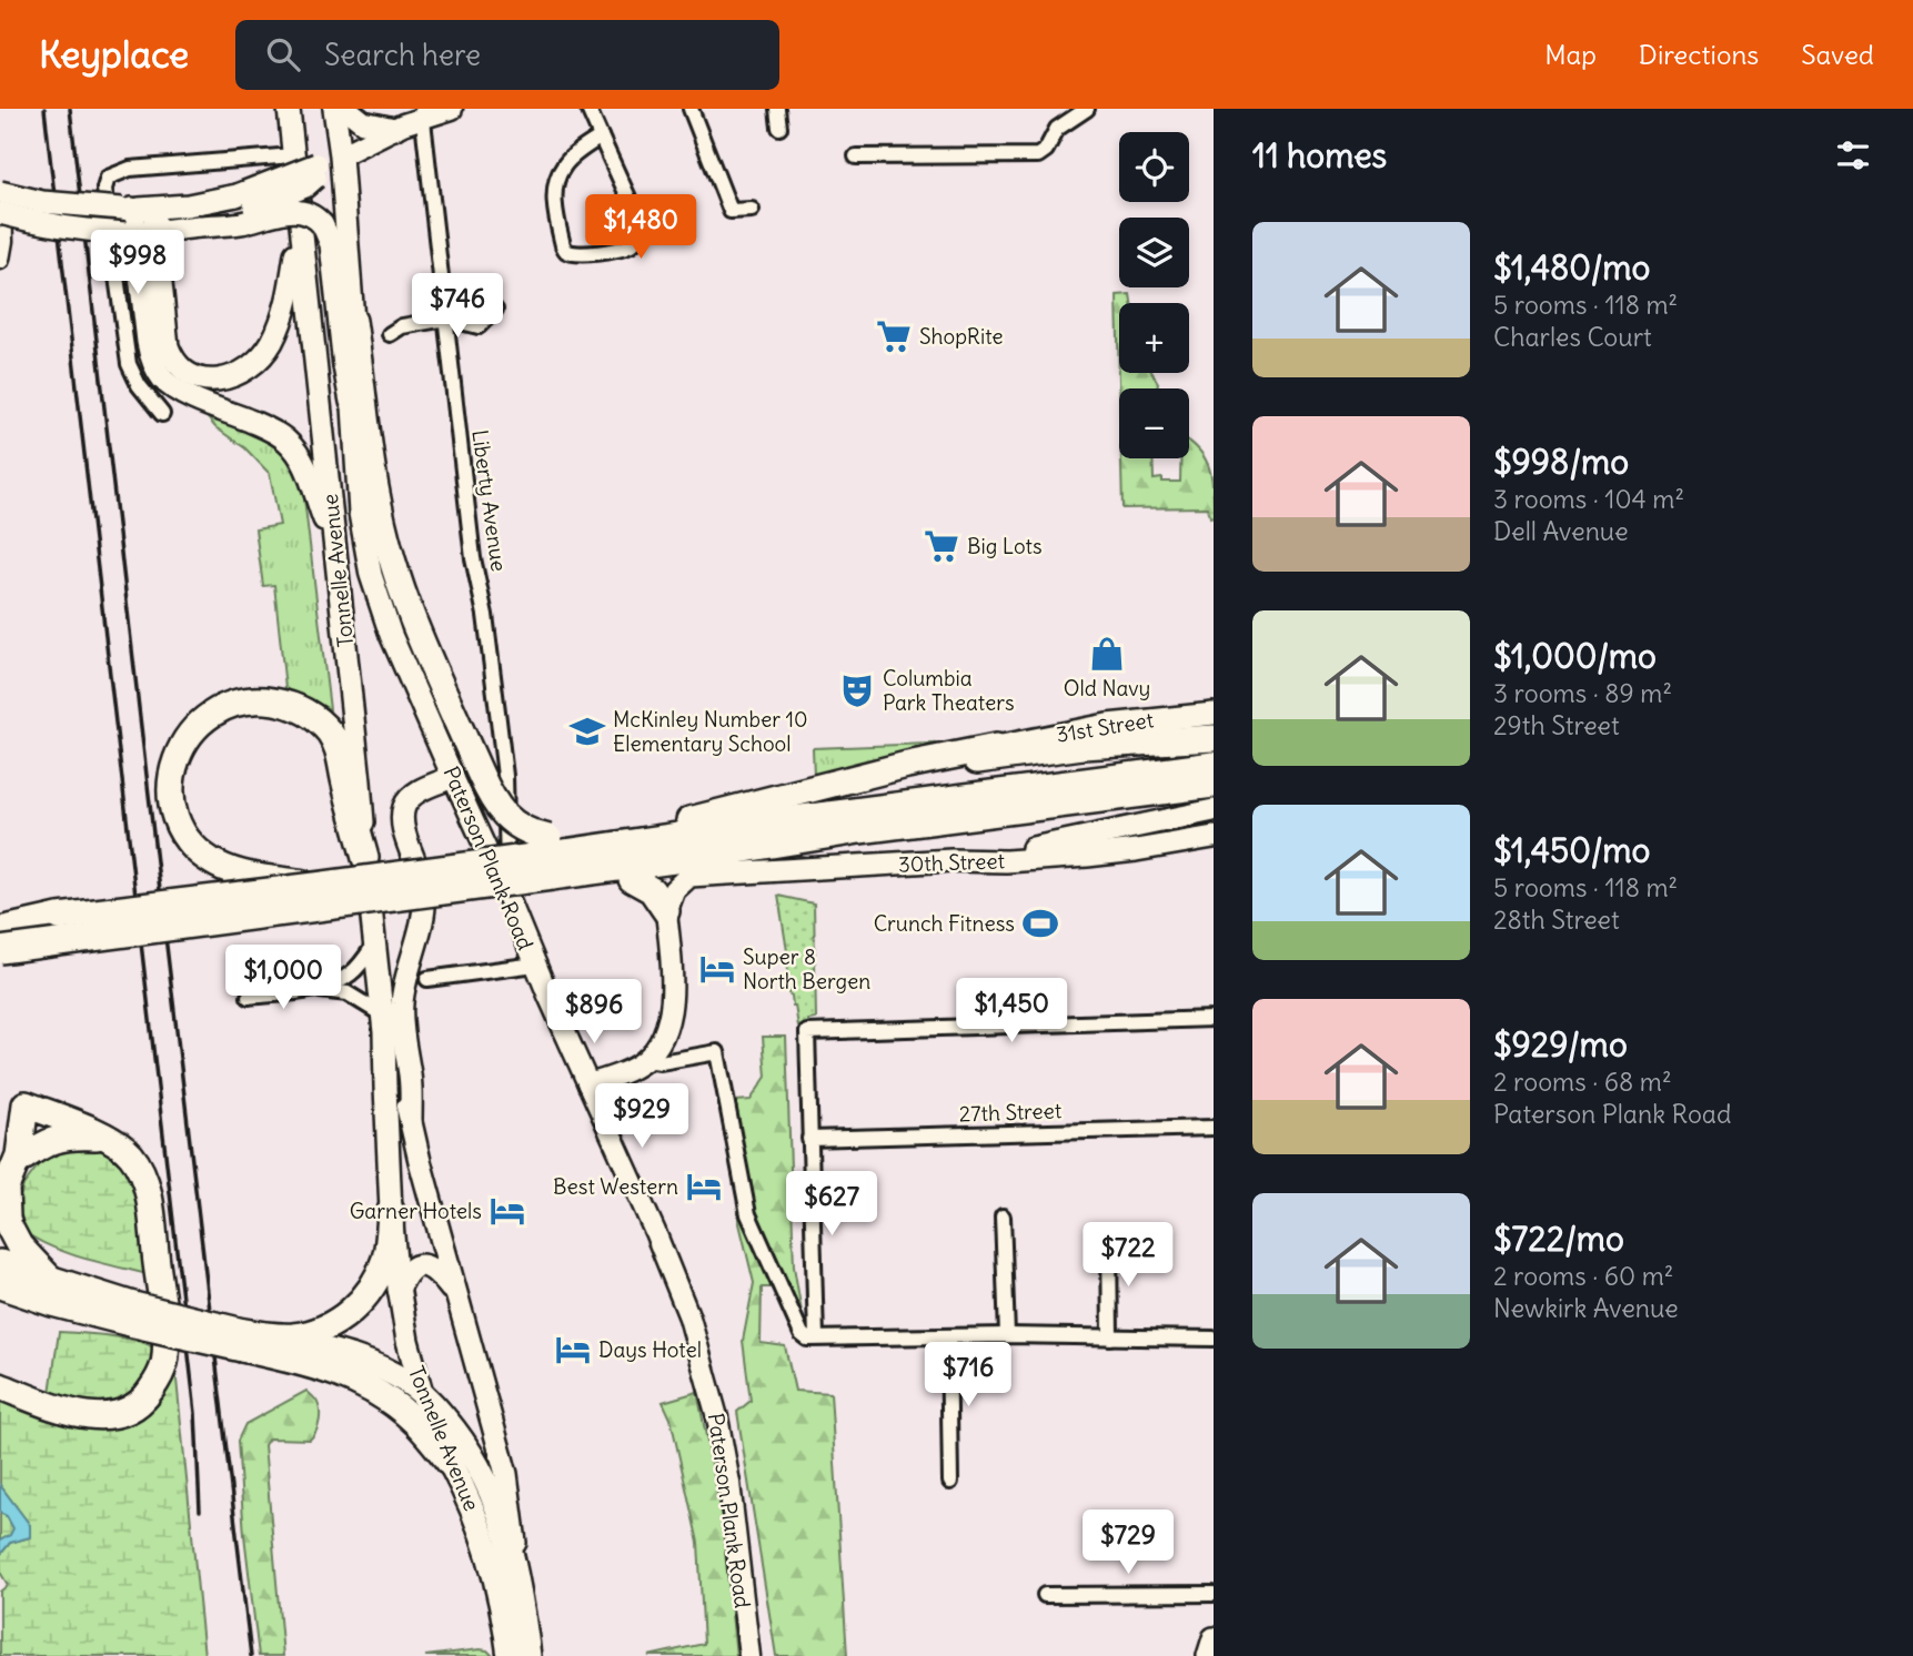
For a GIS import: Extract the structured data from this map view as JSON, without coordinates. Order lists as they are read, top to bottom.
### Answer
{
  "streets": {
    "highway": ["Tonnelle Avenue"],
    "main road": ["31st Street", "Paterson Plank Road", "30th Street"],
    "street": ["Liberty Avenue", "27th Street"]
  },
  "crossings": [
    ["Liberty Avenue", "Paterson Plank Road"],
    ["Tonnelle Avenue", "Paterson Plank Road"]
  ],
  "places": {
    "supermarket": ["ShopRite", "Big Lots"],
    "shop": ["Old Navy"],
    "theatre": ["Columbia Park Theaters"],
    "school or university": ["McKinley Number 10 Elementary School"],
    "sports": ["Crunch Fitness"],
    "hotel": [
      "Super 8 North Bergen",
      "Best Western",
      "Garner Hotels",
      "Days Hotel"
    ]
  },
  "page": {
    "header": "Keyplace",
    "search": "Search here",
    "nav": ["Map", "Directions", "Saved"],
    "heading": "11 homes",
    "map_buttons": ["+", "−"],
    "price": [
      "$1,480",
      "$998",
      "$746",
      "$1,000",
      "$1,450",
      "$896",
      "$929",
      "$627",
      "$722",
      "$716",
      "$729"
    ],
    "list": [
      {
        "name": "$1,480/mo",
        "note": "5 rooms · 118 m² · Charles Court"
      },
      {
        "name": "$998/mo",
        "note": "3 rooms · 104 m² · Dell Avenue"
      },
      {
        "name": "$1,000/mo",
        "note": "3 rooms · 89 m² · 29th Street"
      },
      {
        "name": "$1,450/mo",
        "note": "5 rooms · 118 m² · 28th Street"
      },
      {
        "name": "$929/mo",
        "note": "2 rooms · 68 m² · Paterson Plank Road"
      },
      {
        "name": "$722/mo",
        "note": "2 rooms · 60 m² · Newkirk Avenue"
      }
    ]
  }
}
